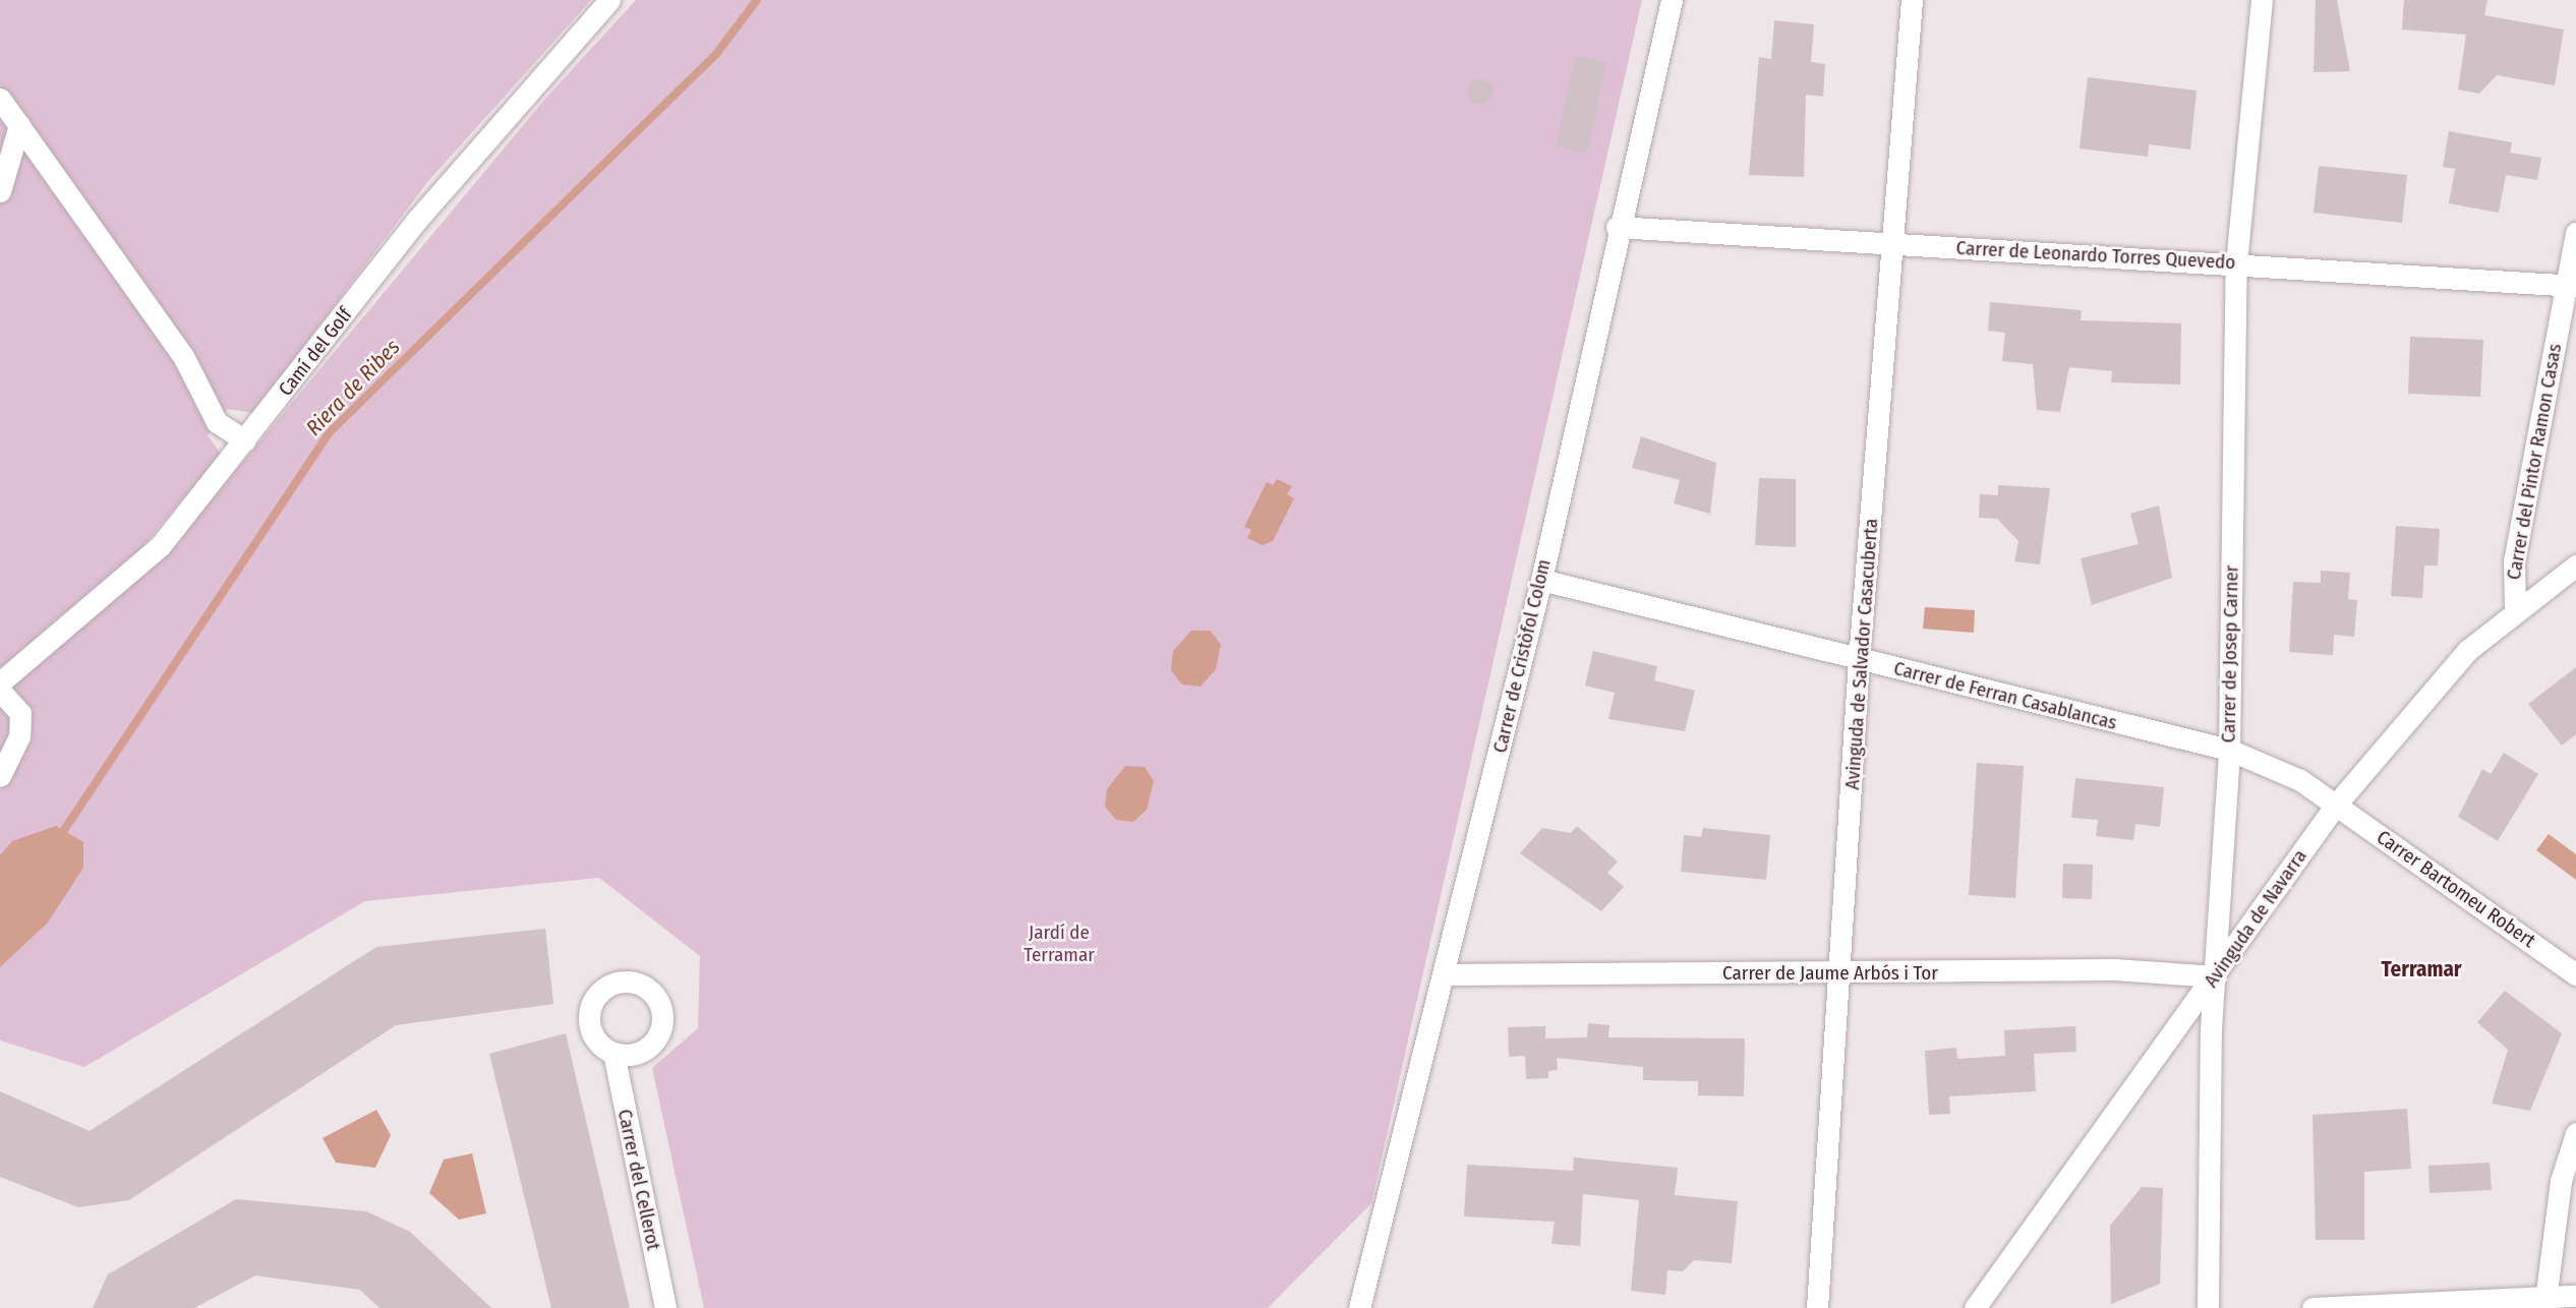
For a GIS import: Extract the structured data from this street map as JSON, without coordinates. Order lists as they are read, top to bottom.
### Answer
{
  "streets": {
    "street": [
      "Carrer de Leonardo Torres Quevedo",
      "Camí del Golf",
      "Carrer del Pintor Ramon Casas",
      "Avinguda de Salvador Casacuberta",
      "Carrer de Josep Carner",
      "Carrer de Cristòfol Colom",
      "Carrer de Ferran Casablancas",
      "Carrer Bartomeu Robert",
      "Avinguda de Navarra",
      "Carrer de Jaume Arbós i Tor",
      "Carrer del Cellerot"
    ]
  },
  "crossings": [
    ["Carrer de Leonardo Torres Quevedo", "Carrer del Pintor Ramon Casas"],
    ["Carrer de Leonardo Torres Quevedo", "Avinguda de Salvador Casacuberta"],
    ["Carrer de Leonardo Torres Quevedo", "Carrer de Josep Carner"],
    ["Carrer de Leonardo Torres Quevedo", "Carrer de Cristòfol Colom"],
    ["Carrer del Pintor Ramon Casas", "Avinguda de Navarra"],
    ["Avinguda de Salvador Casacuberta", "Carrer de Ferran Casablancas"],
    ["Avinguda de Salvador Casacuberta", "Carrer de Jaume Arbós i Tor"],
    ["Carrer de Josep Carner", "Carrer de Ferran Casablancas"],
    ["Carrer de Josep Carner", "Avinguda de Navarra"],
    ["Carrer de Josep Carner", "Carrer de Jaume Arbós i Tor"],
    ["Carrer de Cristòfol Colom", "Carrer de Ferran Casablancas"],
    ["Carrer de Cristòfol Colom", "Carrer de Jaume Arbós i Tor"],
    ["Carrer de Ferran Casablancas", "Carrer Bartomeu Robert"],
    ["Carrer de Ferran Casablancas", "Avinguda de Navarra"],
    ["Carrer Bartomeu Robert", "Avinguda de Navarra"],
    ["Avinguda de Navarra", "Carrer de Jaume Arbós i Tor"]
  ],
  "districts": ["Terramar"],
  "water": ["Riera de Ribes"],
  "parks": ["Jardí de Terramar"]
}
